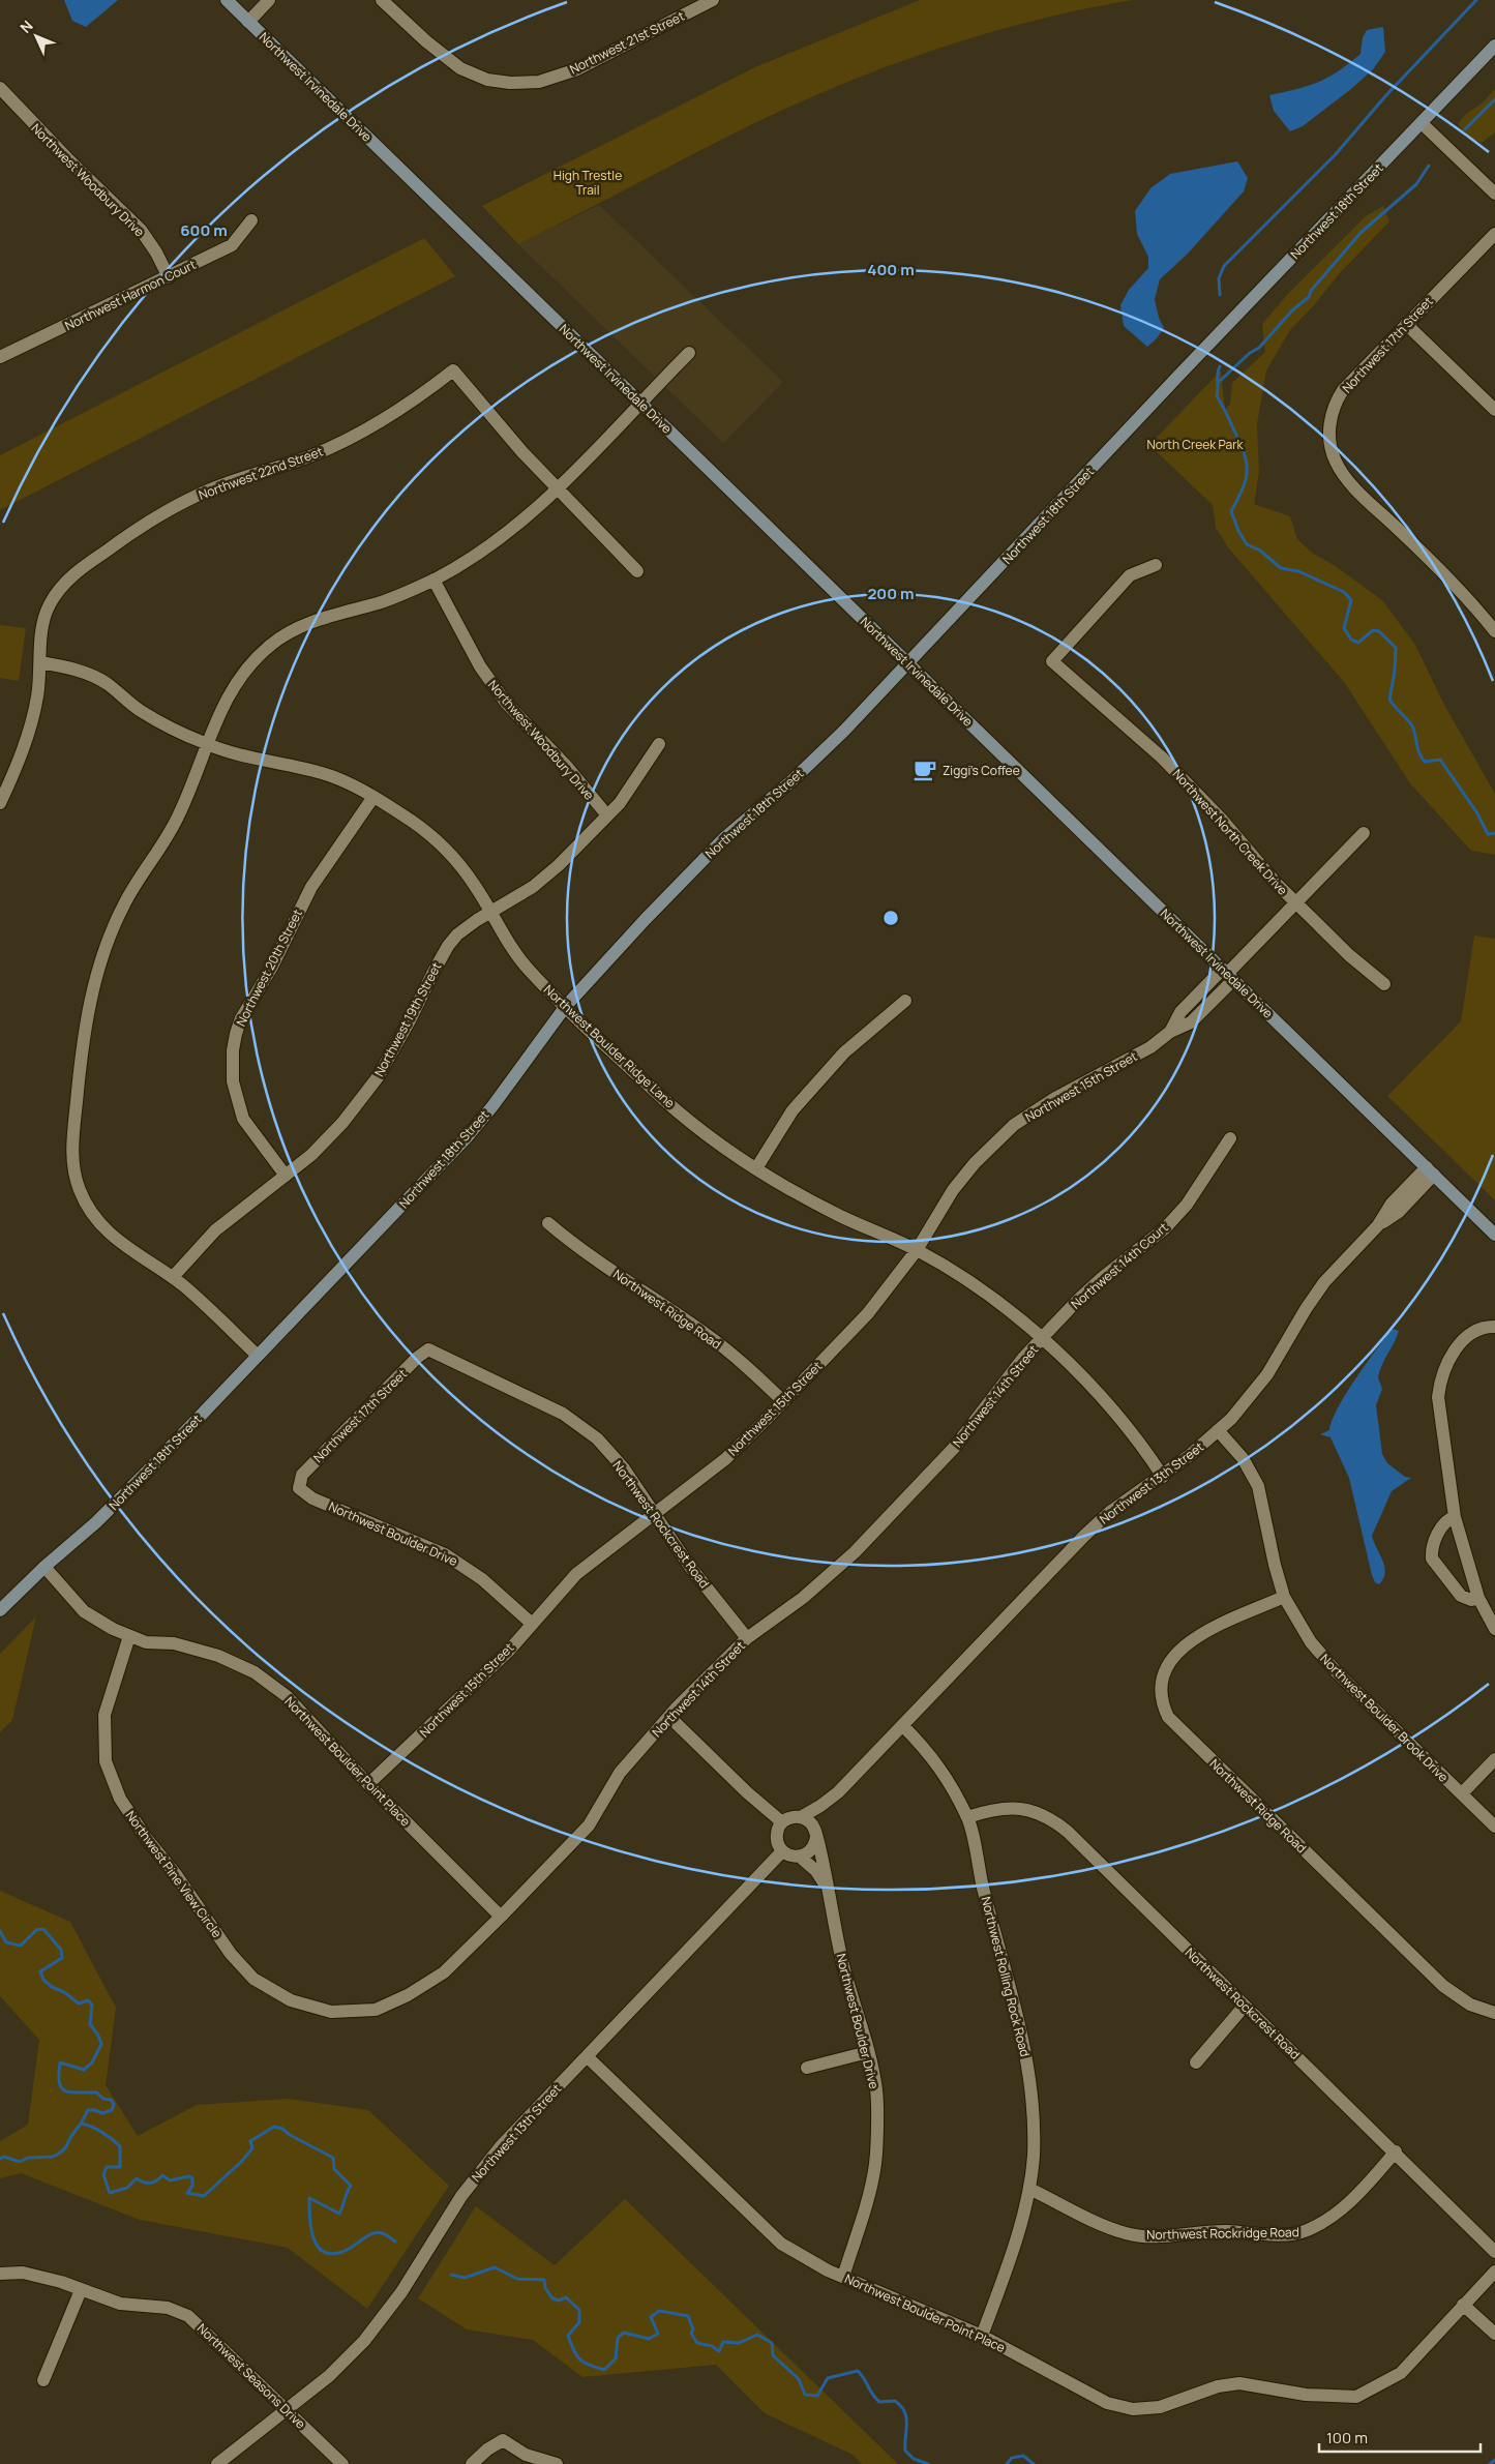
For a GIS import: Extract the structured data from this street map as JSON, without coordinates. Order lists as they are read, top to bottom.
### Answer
{
  "streets": {
    "main road": ["Northwest Irvinedale Drive", "Northwest 18th Street"],
    "street": [
      "Northwest 21st Street",
      "Northwest Woodbury Drive",
      "Northwest Harmon Court",
      "Northwest 17th Street",
      "Northwest 22nd Street",
      "Northwest North Creek Drive",
      "Northwest 20th Street",
      "Northwest 19th Street",
      "Northwest Boulder Ridge Lane",
      "Northwest 15th Street",
      "Northwest 14th Court",
      "Northwest Ridge Road",
      "Northwest 14th Street",
      "Northwest 13th Street",
      "Northwest Rockcrest Road",
      "Northwest Boulder Drive",
      "Northwest Boulder Brook Drive",
      "Northwest Boulder Point Place",
      "Northwest Pine View Circle",
      "Northwest Rolling Rock Road",
      "Northwest Rockridge Road",
      "Northwest Seasons Drive"
    ]
  },
  "crossings": [
    ["Northwest Irvinedale Drive", "Northwest 18th Street"],
    ["Northwest Irvinedale Drive", "Northwest 15th Street"],
    ["Northwest Irvinedale Drive", "Northwest 13th Street"],
    ["Northwest Woodbury Drive", "Northwest Harmon Court"],
    ["Northwest Woodbury Drive", "Northwest 19th Street"],
    ["Northwest 18th Street", "Northwest Boulder Ridge Lane"],
    ["Northwest 18th Street", "Northwest Boulder Point Place"],
    ["Northwest 17th Street", "Northwest Rockcrest Road"],
    ["Northwest 17th Street", "Northwest Boulder Drive"],
    ["Northwest 22nd Street", "Northwest Boulder Ridge Lane"],
    ["Northwest North Creek Drive", "Northwest 15th Street"],
    ["Northwest 20th Street", "Northwest 19th Street"],
    ["Northwest 20th Street", "Northwest Boulder Ridge Lane"],
    ["Northwest 19th Street", "Northwest Boulder Ridge Lane"],
    ["Northwest Boulder Ridge Lane", "Northwest 15th Street"],
    ["Northwest Boulder Ridge Lane", "Northwest 14th Court"],
    ["Northwest Boulder Ridge Lane", "Northwest 14th Street"],
    ["Northwest Boulder Ridge Lane", "Northwest 13th Street"],
    ["Northwest 15th Street", "Northwest Ridge Road"],
    ["Northwest 15th Street", "Northwest Rockcrest Road"],
    ["Northwest 15th Street", "Northwest Boulder Drive"],
    ["Northwest 15th Street", "Northwest Boulder Point Place"],
    ["Northwest 14th Court", "Northwest 14th Street"],
    ["Northwest Ridge Road", "Northwest Boulder Brook Drive"],
    ["Northwest 14th Street", "Northwest Rockcrest Road"],
    ["Northwest 14th Street", "Northwest Boulder Point Place"],
    ["Northwest 14th Street", "Northwest Pine View Circle"],
    ["Northwest 13th Street", "Northwest Boulder Drive"],
    ["Northwest 13th Street", "Northwest Boulder Brook Drive"],
    ["Northwest 13th Street", "Northwest Boulder Point Place"],
    ["Northwest 13th Street", "Northwest Rolling Rock Road"],
    ["Northwest 13th Street", "Northwest Seasons Drive"],
    ["Northwest Rockcrest Road", "Northwest Rolling Rock Road"],
    ["Northwest Rockcrest Road", "Northwest Rockridge Road"],
    ["Northwest Boulder Drive", "Northwest Boulder Point Place"],
    ["Northwest Boulder Point Place", "Northwest Pine View Circle"],
    ["Northwest Boulder Point Place", "Northwest Rolling Rock Road"],
    ["Northwest Rolling Rock Road", "Northwest Rockridge Road"]
  ],
  "parks": ["High Trestle Trail", "North Creek Park"],
  "places": {
    "cafe": ["Ziggi's Coffee"]
  },
  "scale_bar": "100 m",
  "north": "top left",
  "rings": ["600 m", "400 m", "200 m"]
}
